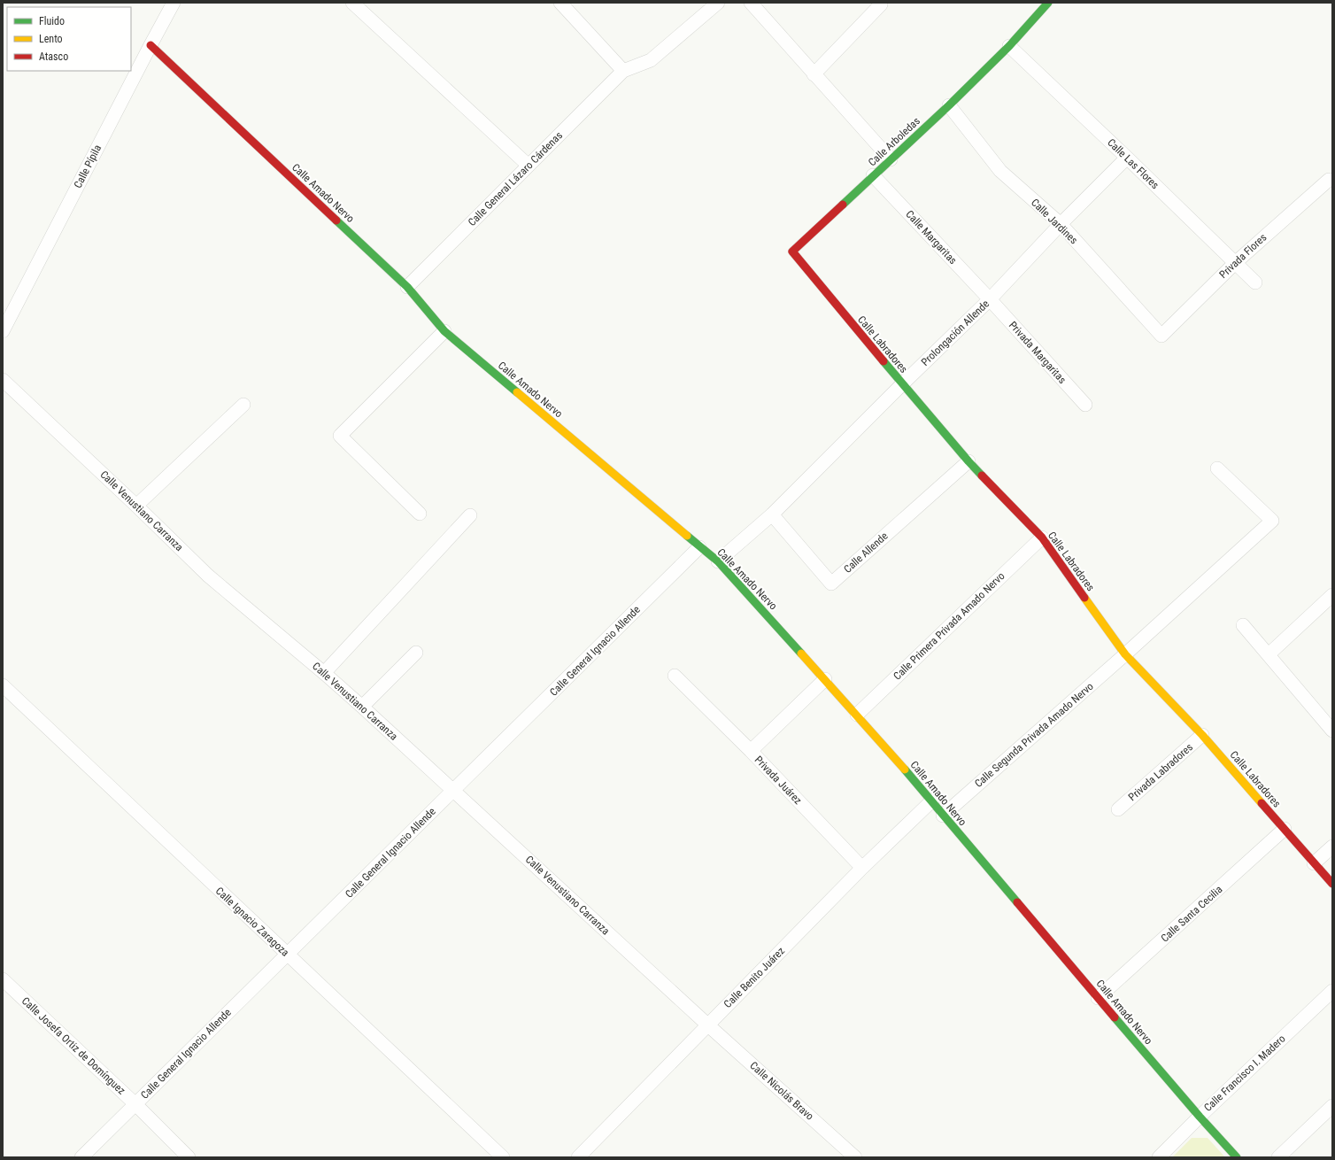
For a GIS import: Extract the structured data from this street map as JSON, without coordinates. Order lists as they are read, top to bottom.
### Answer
{
  "streets": {
    "street": [
      "Calle Arboledas",
      "Calle Las Flores",
      "Calle Pípila",
      "Calle General Lázaro Cárdenas",
      "Calle Amado Nervo",
      "Calle Jardines",
      "Calle Margaritas",
      "Privada Flores",
      "Prolongación Allende",
      "Calle Labradores",
      "Privada Margaritas",
      "Calle Venustiano Carranza",
      "Calle Allende",
      "Calle Primera Privada Amado Nervo",
      "Calle General Ignacio Allende",
      "Calle Segunda Privada Amado Nervo",
      "Privada Labradores",
      "Privada Juárez",
      "Calle Santa Cecilia",
      "Calle Ignacio Zaragoza",
      "Calle Benito Juárez",
      "Calle Josefa Ortiz de Domínguez",
      "Calle Francisco I. Madero",
      "Calle Nicolás Bravo"
    ]
  },
  "crossings": [
    ["Calle Arboledas", "Calle Las Flores"],
    ["Calle Arboledas", "Calle Jardines"],
    ["Calle Arboledas", "Calle Margaritas"],
    ["Calle Arboledas", "Calle Labradores"],
    ["Calle Las Flores", "Privada Flores"],
    ["Calle Las Flores", "Prolongación Allende"],
    ["Calle Pípila", "Calle Amado Nervo"],
    ["Calle General Lázaro Cárdenas", "Calle Amado Nervo"],
    ["Calle Amado Nervo", "Prolongación Allende"],
    ["Calle Amado Nervo", "Calle Primera Privada Amado Nervo"],
    ["Calle Amado Nervo", "Calle General Ignacio Allende"],
    ["Calle Amado Nervo", "Calle Segunda Privada Amado Nervo"],
    ["Calle Amado Nervo", "Privada Juárez"],
    ["Calle Amado Nervo", "Calle Santa Cecilia"],
    ["Calle Amado Nervo", "Calle Benito Juárez"],
    ["Calle Amado Nervo", "Calle Francisco I. Madero"],
    ["Calle Jardines", "Privada Flores"],
    ["Calle Jardines", "Prolongación Allende"],
    ["Calle Margaritas", "Prolongación Allende"],
    ["Calle Margaritas", "Privada Margaritas"],
    ["Prolongación Allende", "Calle Labradores"],
    ["Prolongación Allende", "Privada Margaritas"],
    ["Prolongación Allende", "Calle Allende"],
    ["Calle Labradores", "Calle Allende"],
    ["Calle Labradores", "Calle Primera Privada Amado Nervo"],
    ["Calle Labradores", "Calle Segunda Privada Amado Nervo"],
    ["Calle Labradores", "Privada Labradores"],
    ["Calle Labradores", "Calle Santa Cecilia"],
    ["Calle Venustiano Carranza", "Calle General Ignacio Allende"],
    ["Calle Venustiano Carranza", "Calle Benito Juárez"],
    ["Calle Venustiano Carranza", "Calle Nicolás Bravo"],
    ["Calle General Ignacio Allende", "Calle Ignacio Zaragoza"],
    ["Calle General Ignacio Allende", "Calle Josefa Ortiz de Domínguez"],
    ["Privada Juárez", "Calle Benito Juárez"],
    ["Calle Benito Juárez", "Calle Nicolás Bravo"]
  ],
  "legend": ["Fluido", "Lento", "Atasco"]
}
